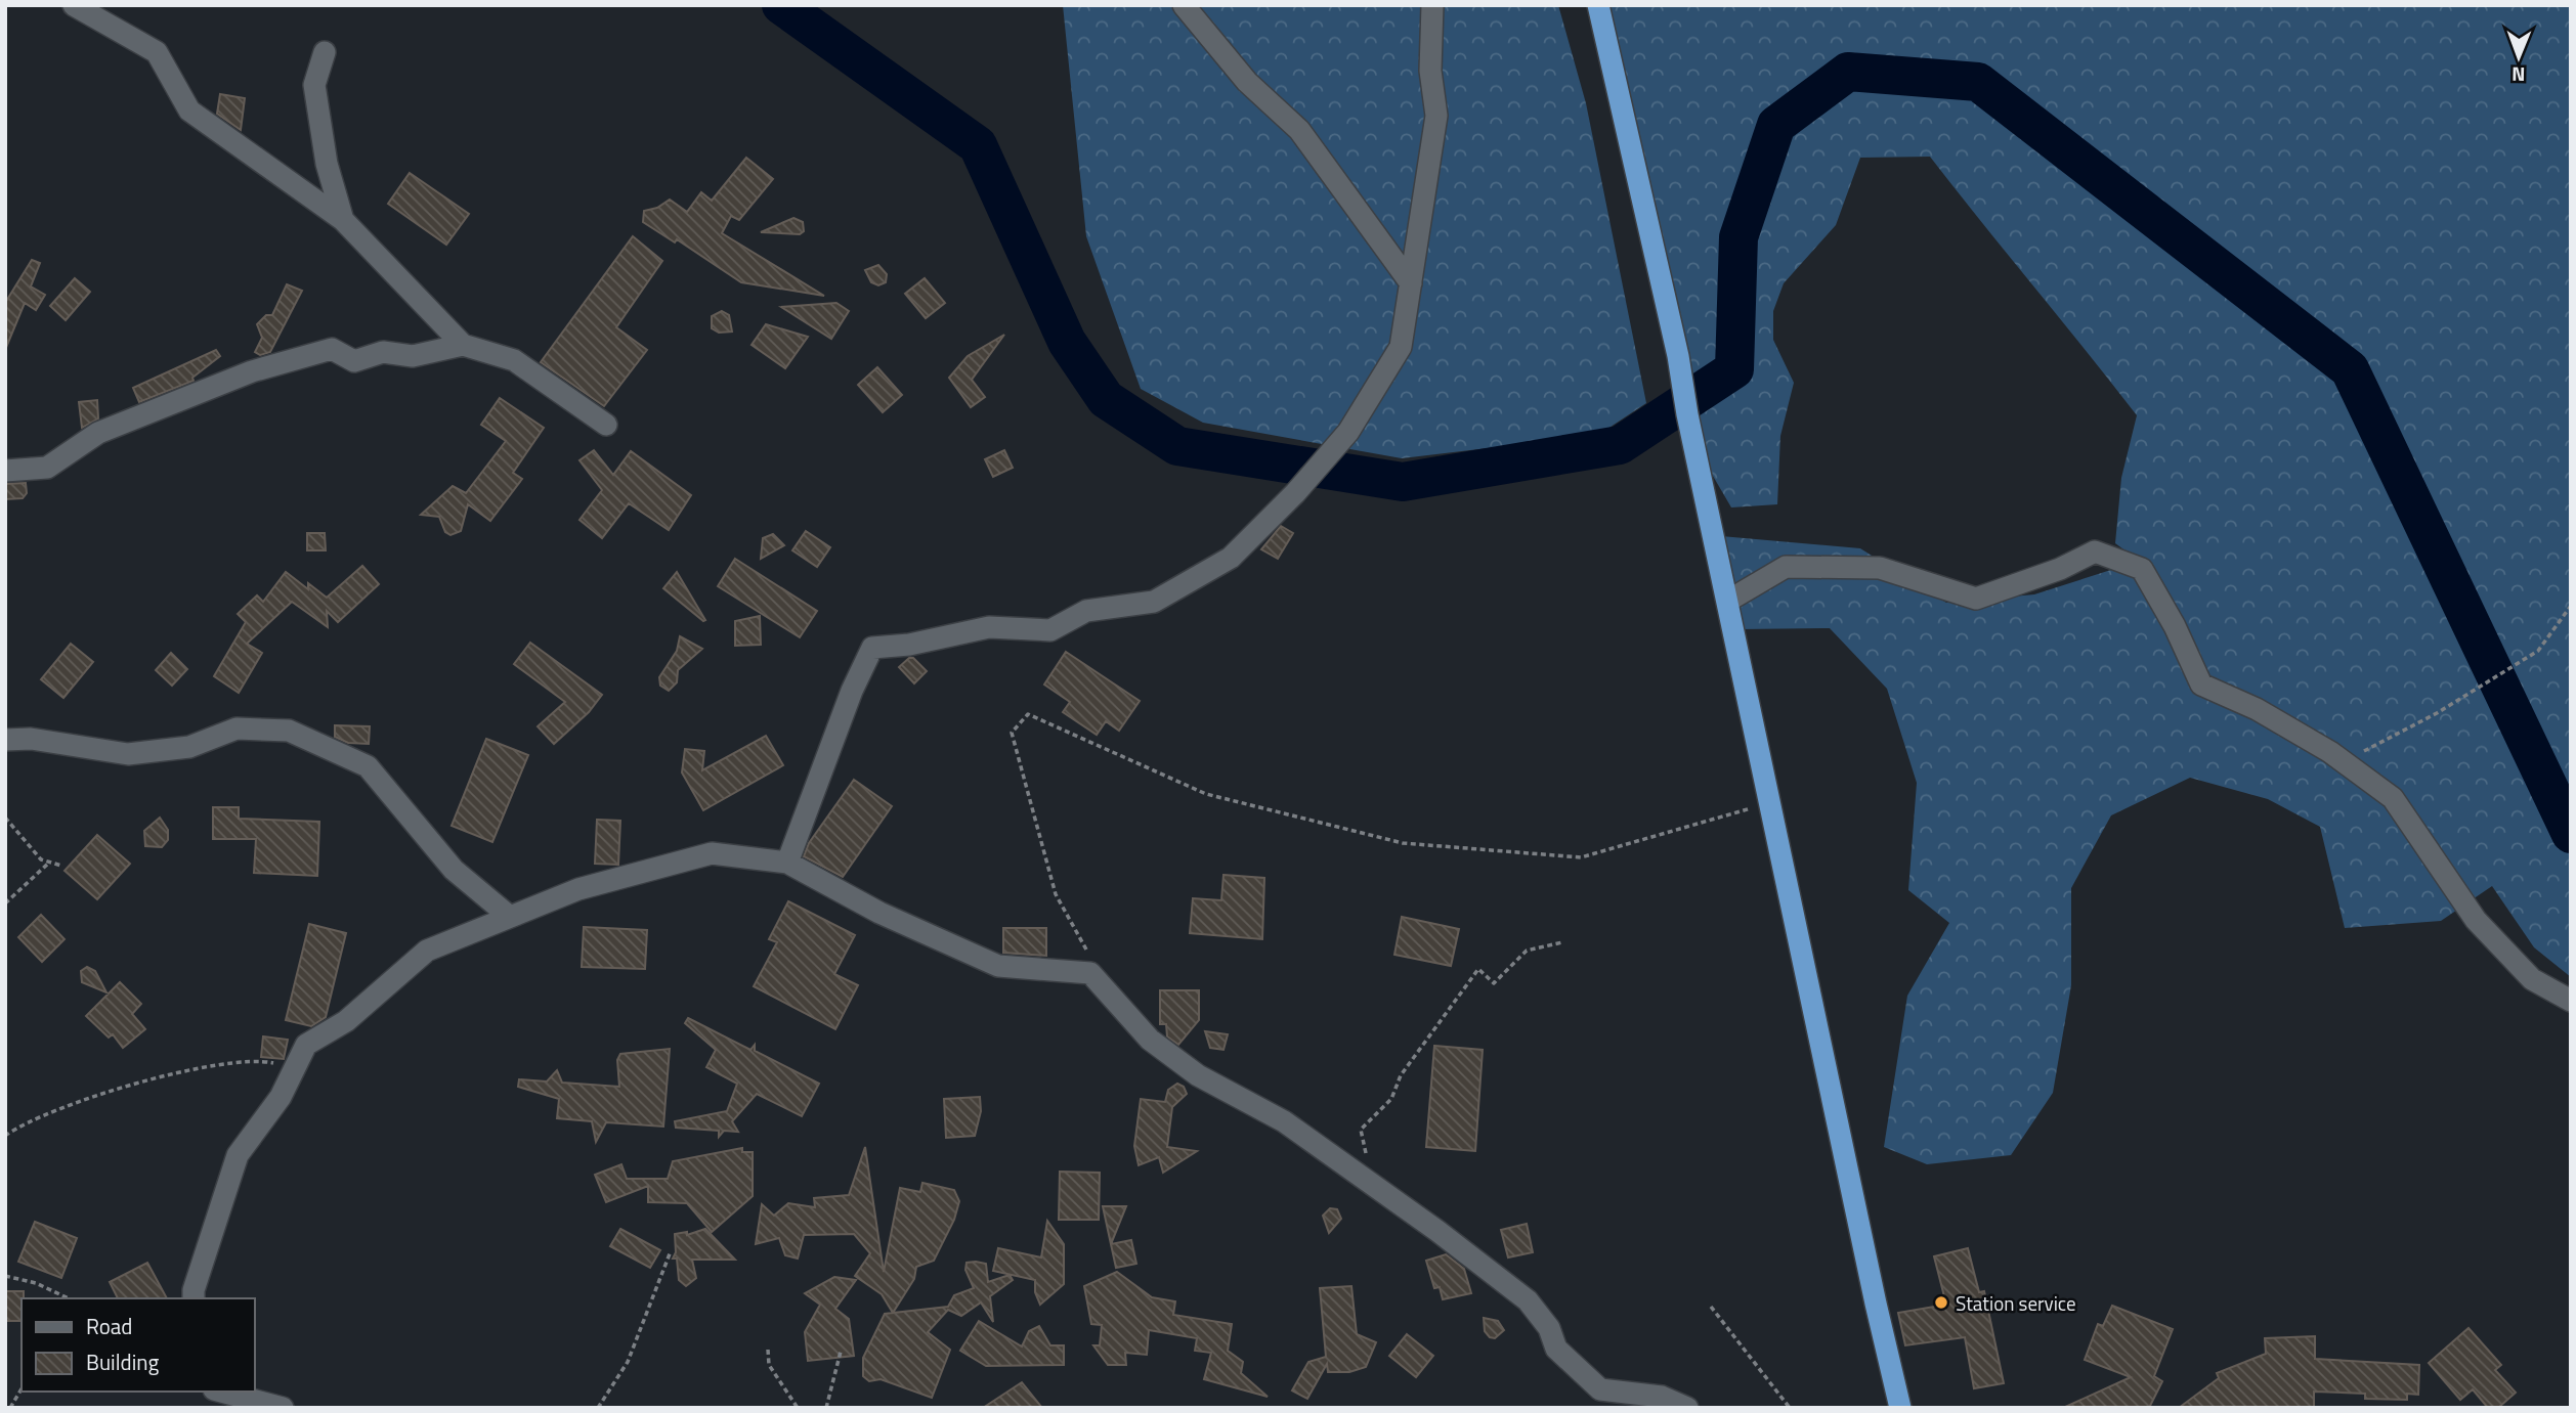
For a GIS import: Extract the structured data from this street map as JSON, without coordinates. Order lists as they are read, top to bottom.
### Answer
{
  "places": ["Station service"],
  "legend": ["Road", "Building"],
  "north": "bottom"
}
